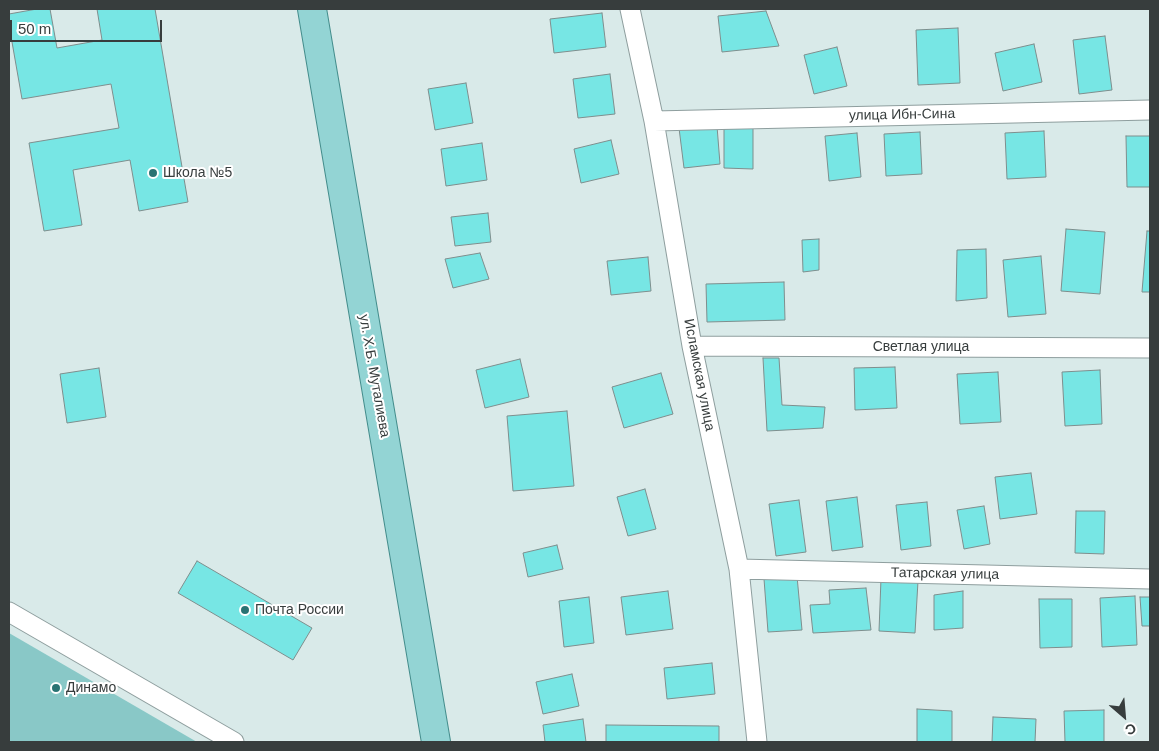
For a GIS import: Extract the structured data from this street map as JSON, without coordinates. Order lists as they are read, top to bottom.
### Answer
{
  "streets": {
    "main road": ["ул. Х.Б. Муталиева"],
    "street": [
      "улица Ибн-Сина",
      "Светлая улица",
      "Исламская улица",
      "Татарская улица"
    ]
  },
  "crossings": [
    ["улица Ибн-Сина", "Исламская улица"],
    ["Светлая улица", "Исламская улица"],
    ["Исламская улица", "Татарская улица"]
  ],
  "places": ["Школа №5", "Почта России", "Динамо"],
  "scale_bar": "50 m",
  "north": "bottom right"
}
